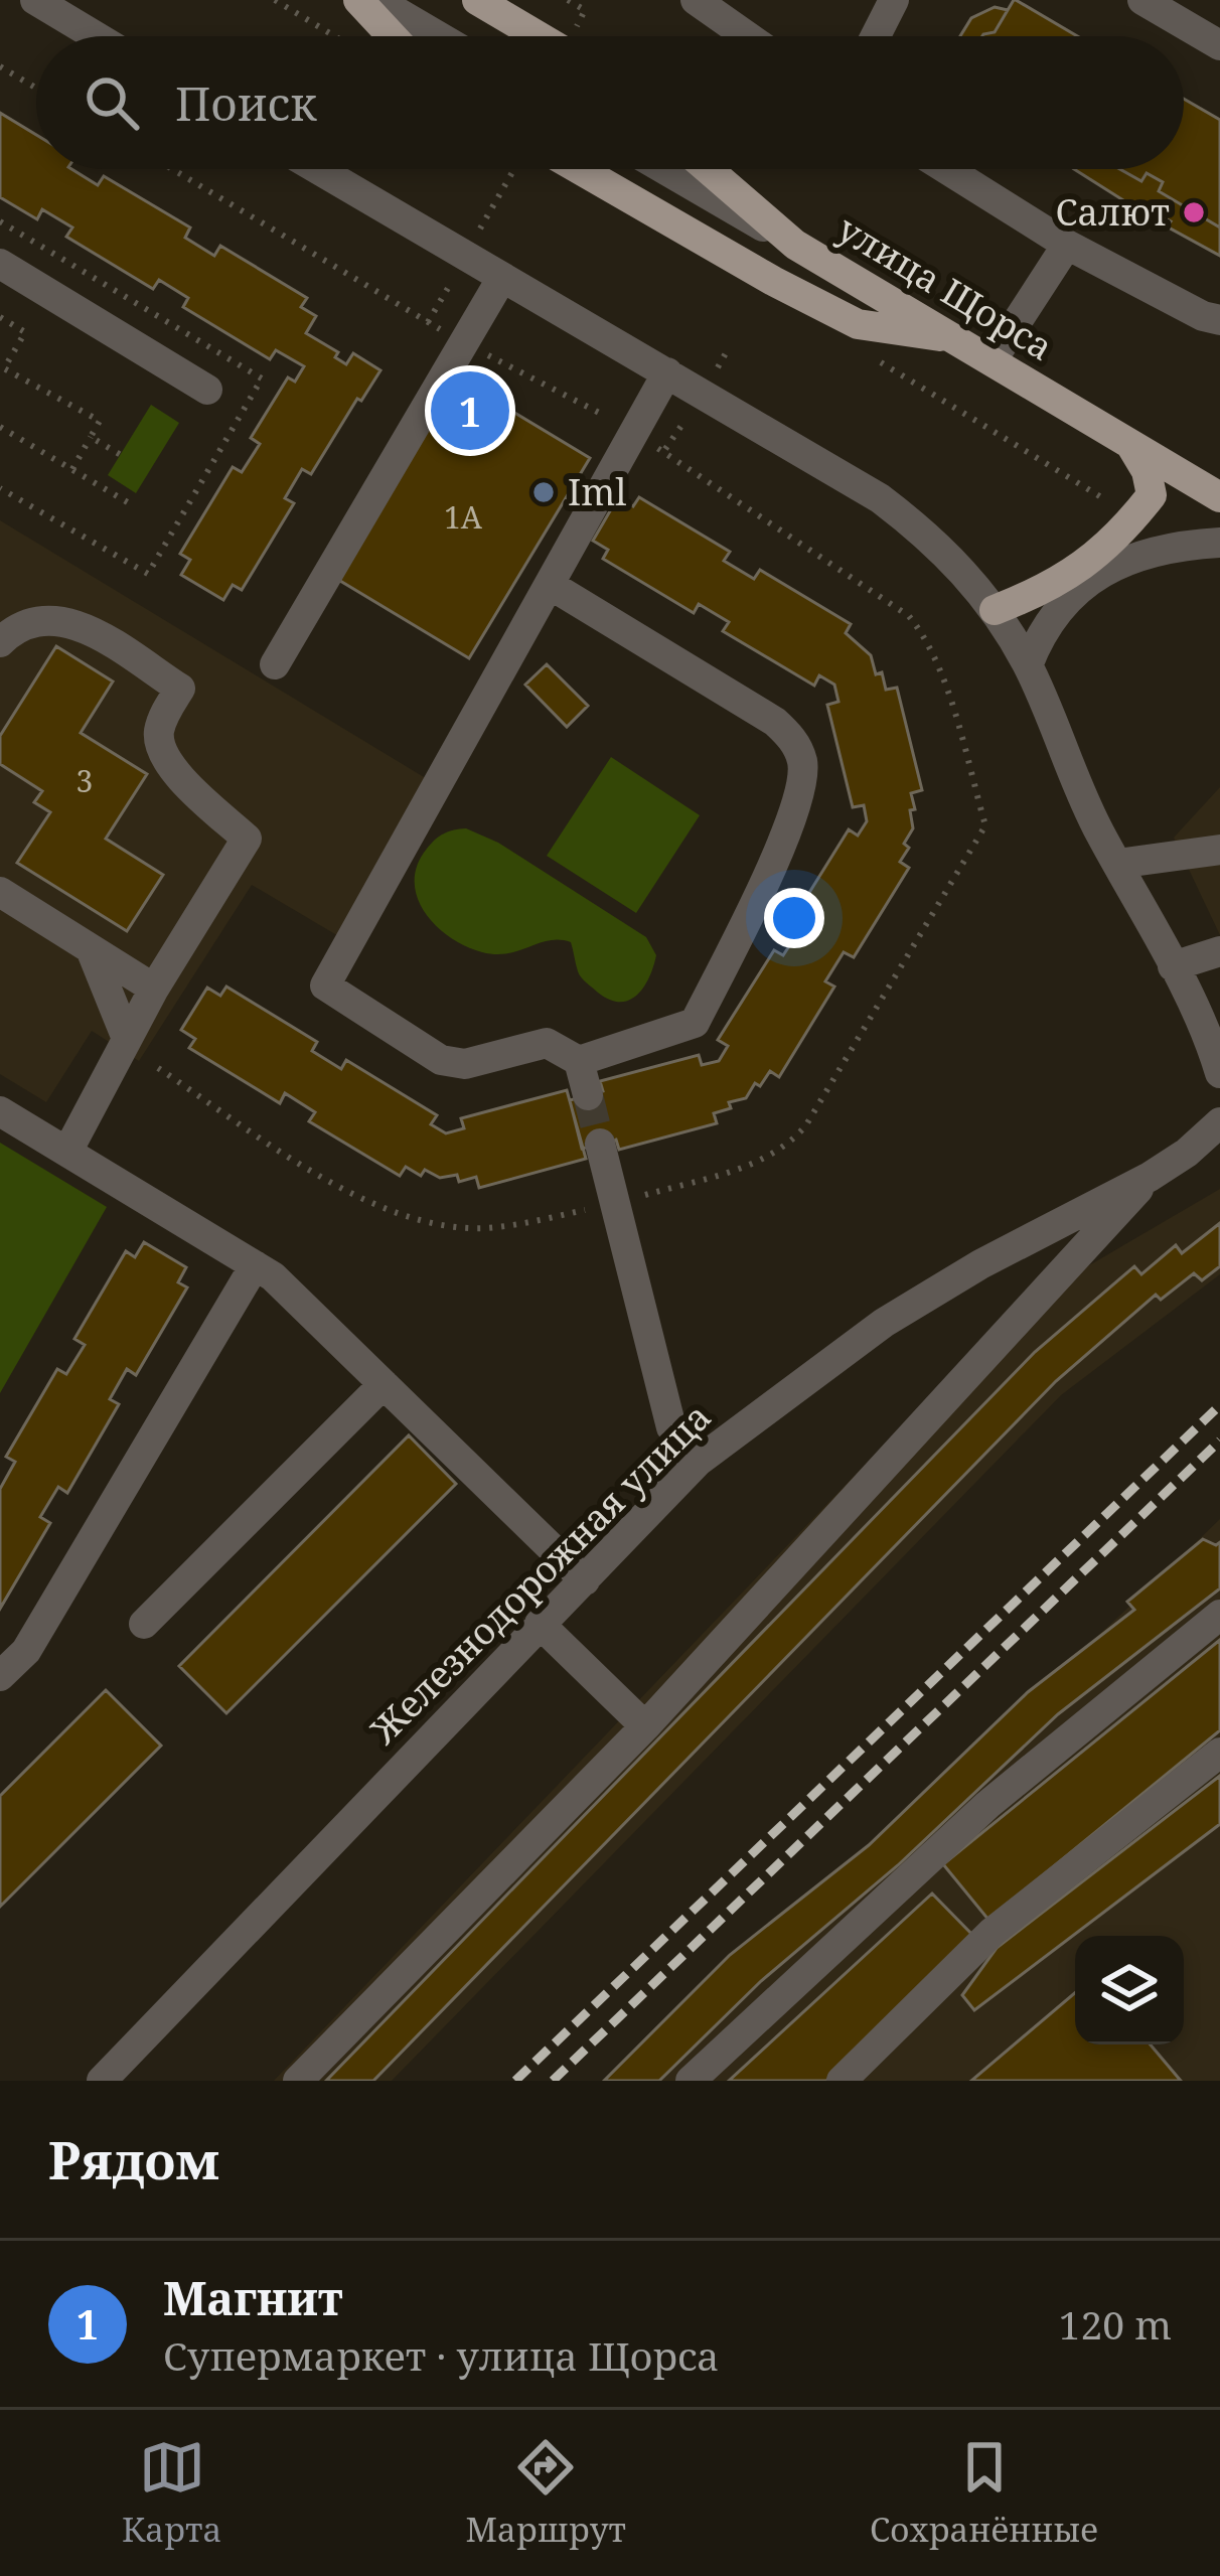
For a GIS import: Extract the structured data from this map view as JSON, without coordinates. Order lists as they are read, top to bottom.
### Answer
{
  "streets": {
    "main road": ["улица Щорса"],
    "street": ["Железнодорожная улица"]
  },
  "places": ["Салют", "Iml"],
  "house_numbers": ["1А", "3"],
  "page": {
    "search": "Поиск",
    "pins": "1",
    "heading": "Рядом",
    "list": [
      {
        "mark": "1",
        "name": "Магнит",
        "note": "Супермаркет · улица Щорса",
        "value": "120 m"
      }
    ],
    "nav": ["Карта", "Маршрут", "Сохранённые"]
  }
}
